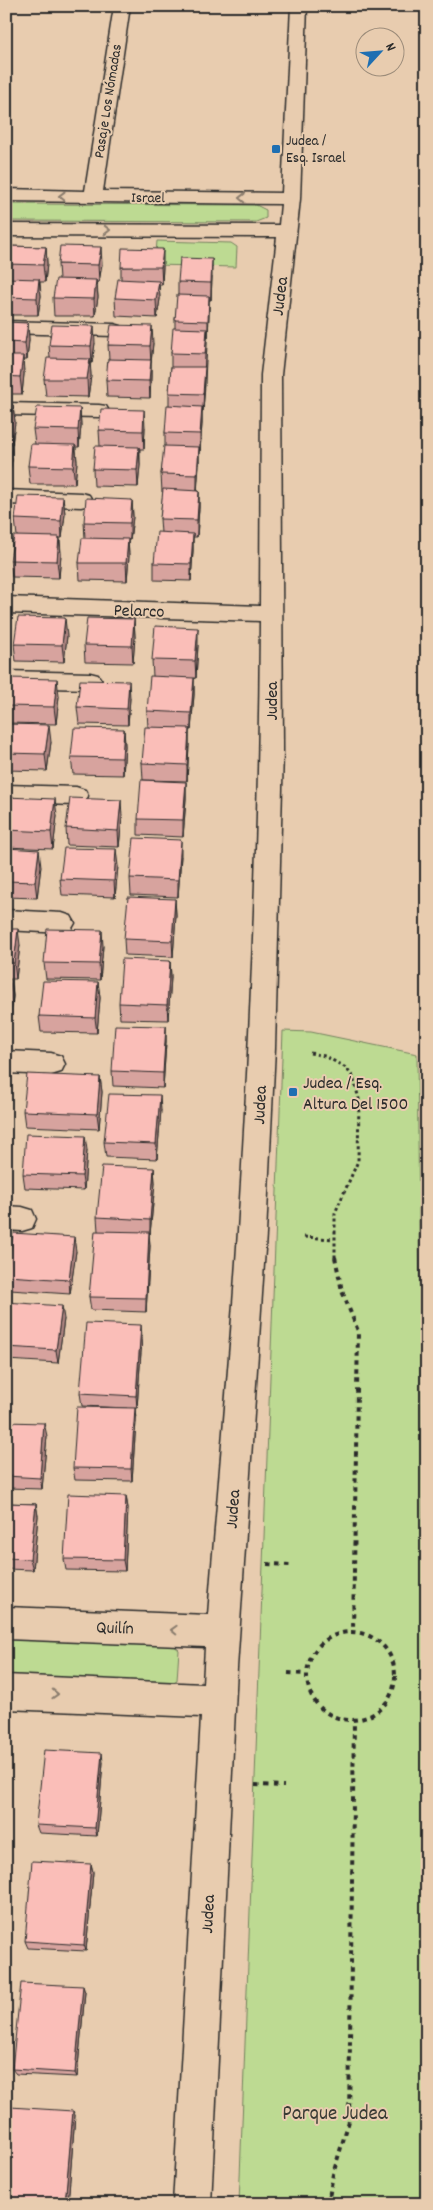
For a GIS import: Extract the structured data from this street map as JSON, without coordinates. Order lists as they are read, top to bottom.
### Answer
{
  "streets": {
    "street": [
      "Pasaje Los Nómadas",
      "Israel",
      "Judea",
      "Pelarco",
      "Quilín"
    ]
  },
  "crossings": [
    ["Pasaje Los Nómadas", "Israel"],
    ["Israel", "Judea"],
    ["Judea", "Pelarco"],
    ["Judea", "Quilín"]
  ],
  "parks": ["Parque Judea"],
  "places": {
    "transit": ["Judea / Esq. Israel", "Judea / Esq. Altura Del 1500"]
  },
  "north": "top right"
}
